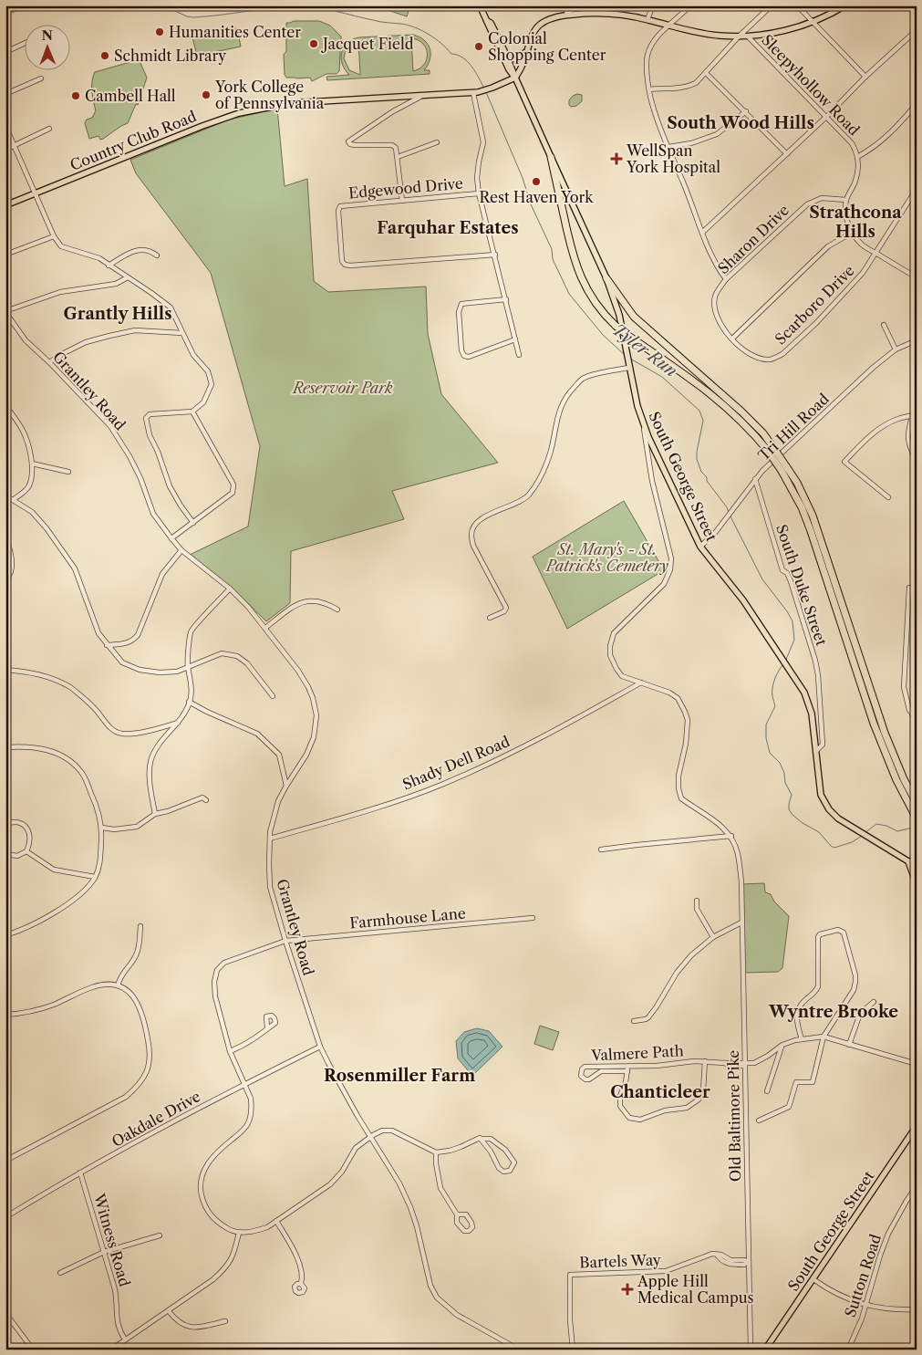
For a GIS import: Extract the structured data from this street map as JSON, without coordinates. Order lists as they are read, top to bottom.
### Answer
{
  "streets": {
    "main road": ["Country Club Road", "South George Street"],
    "street": [
      "Sleepyhollow Road",
      "Edgewood Drive",
      "Sharon Drive",
      "Scarboro Drive",
      "Grantley Road",
      "Tri Hill Road",
      "South Duke Street",
      "Shady Dell Road",
      "Farmhouse Lane",
      "Valmere Path",
      "Old Baltimore Pike",
      "Oakdale Drive",
      "Witness Road",
      "Bartels Way",
      "Sutton Road"
    ]
  },
  "crossings": [
    ["Sleepyhollow Road", "Sharon Drive"],
    ["Country Club Road", "South George Street"],
    ["Sharon Drive", "Scarboro Drive"],
    ["Grantley Road", "Shady Dell Road"],
    ["Grantley Road", "Farmhouse Lane"],
    ["Grantley Road", "Oakdale Drive"],
    ["Tri Hill Road", "South George Street"],
    ["Tri Hill Road", "South Duke Street"],
    ["South George Street", "South Duke Street"],
    ["Farmhouse Lane", "Oakdale Drive"],
    ["Valmere Path", "Old Baltimore Pike"],
    ["Old Baltimore Pike", "Bartels Way"],
    ["Oakdale Drive", "Witness Road"]
  ],
  "districts": [
    "South Wood Hills",
    "Strathcona Hills",
    "Farquhar Estates",
    "Grantly Hills",
    "Wyntre Brooke",
    "Rosenmiller Farm",
    "Chanticleer"
  ],
  "water": ["Tyler Run"],
  "parks": ["Reservoir Park", "St. Mary's - St. Patrick's Cemetery"],
  "places": {
    "other": [
      "Humanities Center",
      "Jacquet Field",
      "Colonial Shopping Center",
      "Schmidt Library",
      "York College of Pennsylvania",
      "Cambell Hall",
      "Rest Haven York"
    ],
    "health": ["WellSpan York Hospital", "Apple Hill Medical Campus"]
  },
  "north": "top"
}
